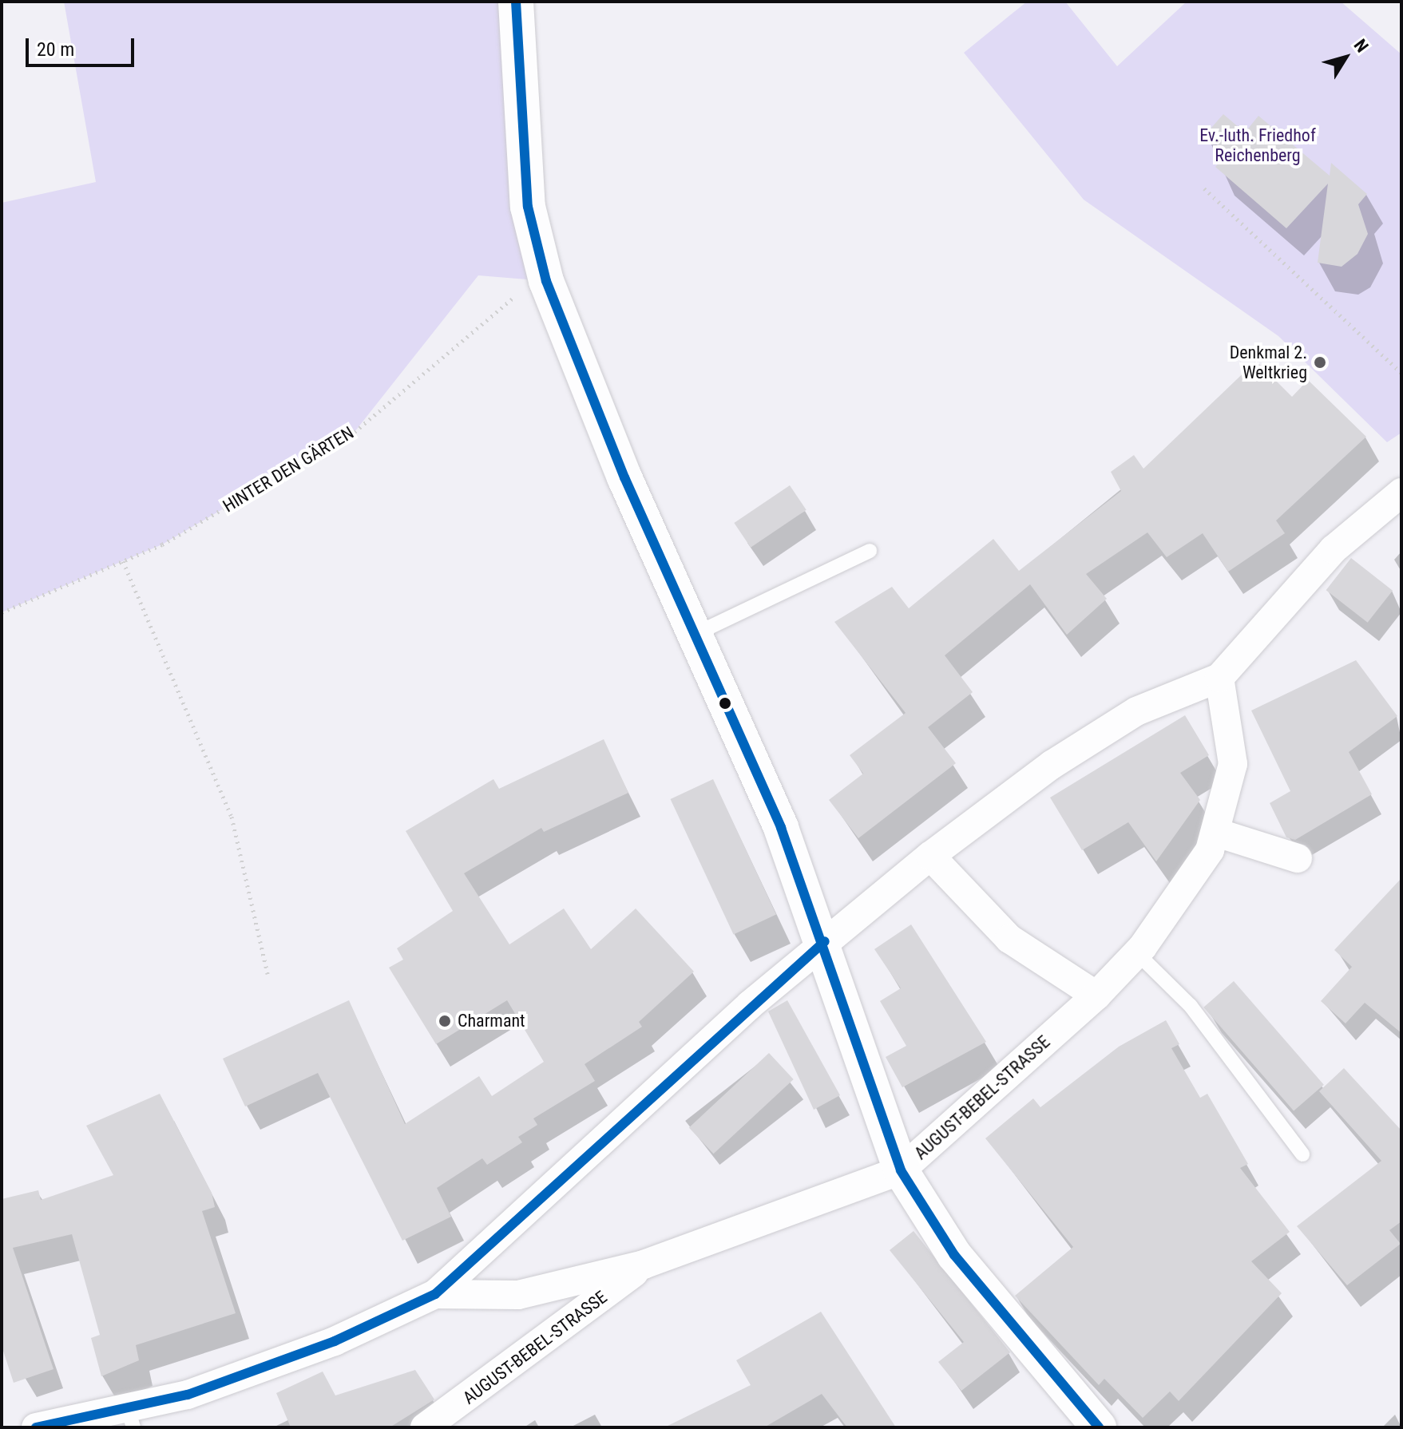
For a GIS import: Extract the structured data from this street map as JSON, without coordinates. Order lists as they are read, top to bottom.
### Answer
{
  "streets": {
    "street": ["AUGUST-BEBEL-STRASSE"],
    "path": ["HINTER DEN GÄRTEN"]
  },
  "parks": ["Ev.-luth. Friedhof Reichenberg"],
  "places": ["Denkmal 2. Weltkrieg", "Charmant"],
  "scale_bar": "20 m",
  "north": "top right"
}
